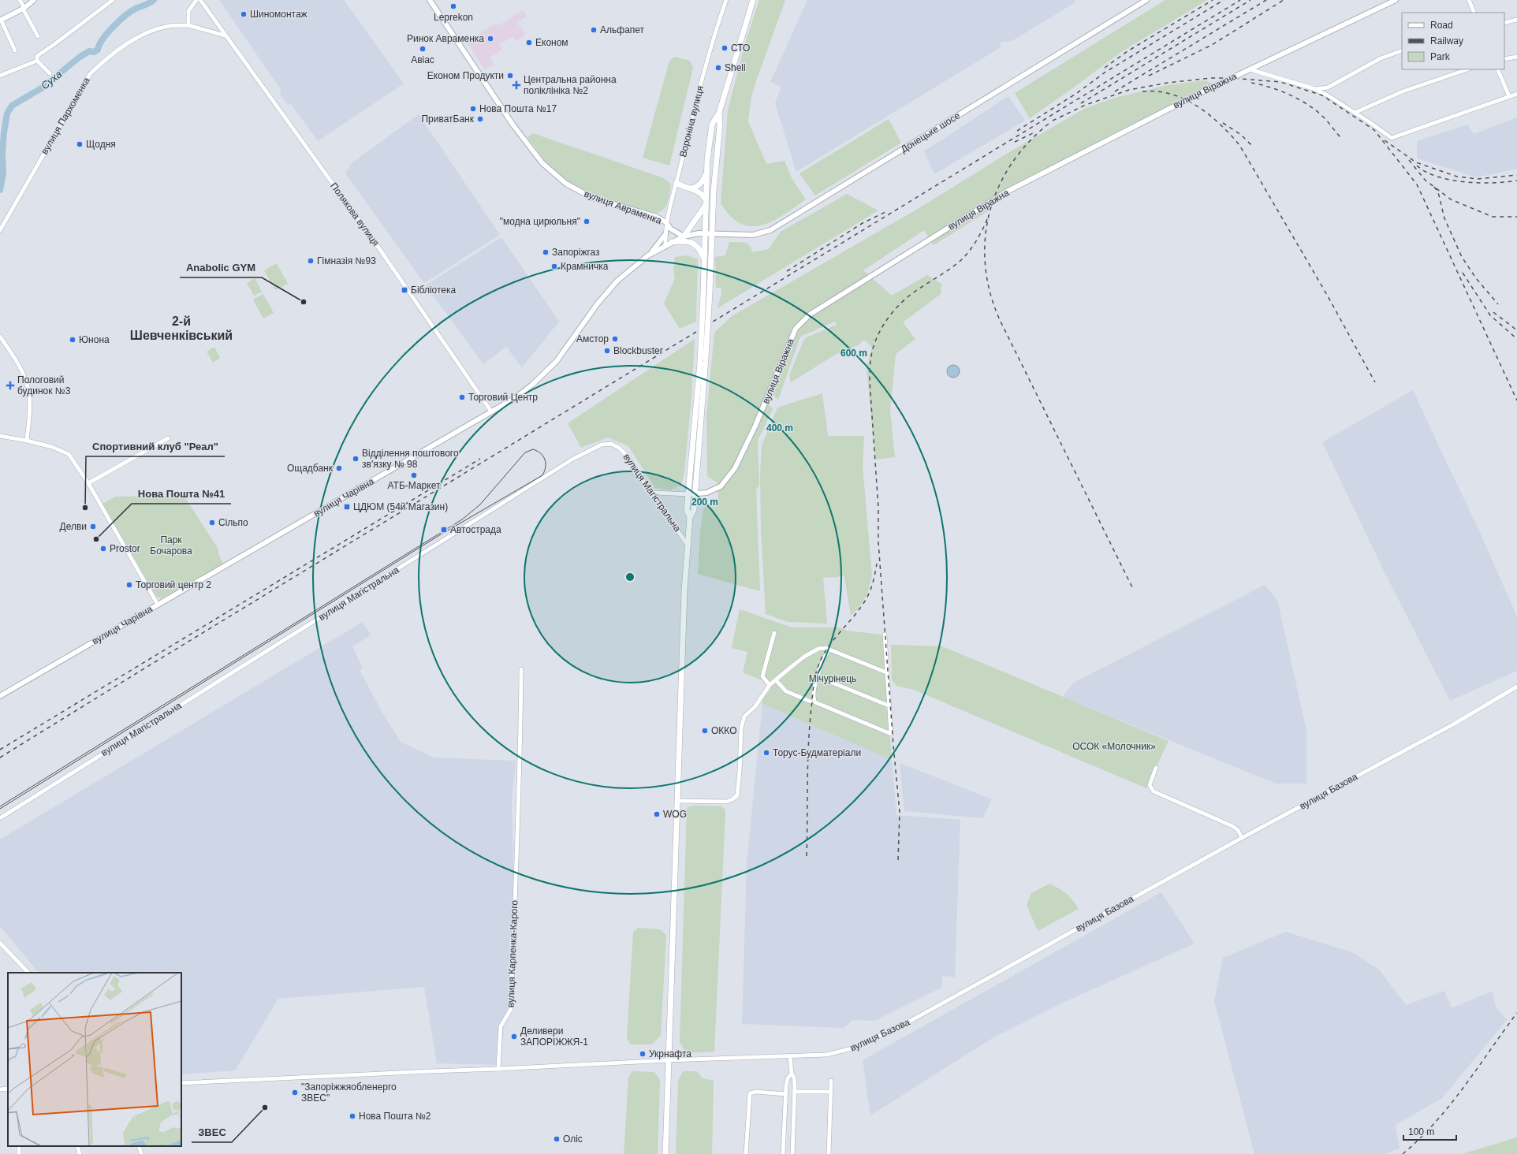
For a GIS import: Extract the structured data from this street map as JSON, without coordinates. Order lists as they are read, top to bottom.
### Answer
{
  "streets": {
    "main road": [
      "вулиця Віражна",
      "Донецьке шосе",
      "вулиця Авраменка",
      "вулиця Чарівна"
    ],
    "street": [
      "вулиця Пархоменка",
      "Вороніна вулиця",
      "Полякова вулиця",
      "вулиця Магістральна",
      "вулиця Базова",
      "вулиця Карпенка-Карого"
    ]
  },
  "crossings": [
    ["вулиця Віражна", "вулиця Магістральна"],
    ["Вороніна вулиця", "вулиця Авраменка"],
    ["Вороніна вулиця", "вулиця Чарівна"],
    ["Донецьке шосе", "вулиця Авраменка"],
    ["Донецьке шосе", "вулиця Чарівна"],
    ["вулиця Авраменка", "вулиця Чарівна"],
    ["Полякова вулиця", "вулиця Чарівна"]
  ],
  "districts": ["2-й Шевченківський"],
  "water": ["Суха"],
  "parks": ["Парк Бочарова", "Мічурінець", "ОСОК «Молочник»"],
  "places": {
    "other": [
      "Leprekon",
      "Шиномонтаж",
      "Альфапет",
      "Ринок Авраменка",
      "Економ",
      "СТО",
      "Авіас",
      "Shell",
      "Економ Продукти",
      "Нова Пошта №17",
      "ПриватБанк",
      "Щодня",
      "\"модна цирюльня\"",
      "Запоріжгаз",
      "Гімназія №93",
      "Крамничка",
      "Anabolic GYM",
      "Амстор",
      "Юнона",
      "Blockbuster",
      "Торговий Центр",
      "Відділення поштового зв'язку № 98",
      "Ощадбанк",
      "АТБ-Маркет",
      "Спортивний клуб \"Реал\"",
      "Сільпо",
      "Делви",
      "Нова Пошта №41",
      "Prostor",
      "Торговий центр 2",
      "ОККО",
      "Торус-Будматеріали",
      "WOG",
      "Деливери ЗАПОРІЖЖЯ-1",
      "Укрнафта",
      "\"Запоріжжяобленерго ЗВЕС\"",
      "ЗВЕС",
      "Нова Пошта №2",
      "Оліс"
    ],
    "health": ["Центральна районна поліклініка №2", "Пологовий будинок №3"],
    "transit": ["Бібліотека", "ЦДЮМ (54й Магазин)", "Автострада"]
  },
  "legend": ["Road", "Railway", "Park"],
  "scale_bar": "100 m",
  "rings": ["600 m", "400 m", "200 m"]
}
